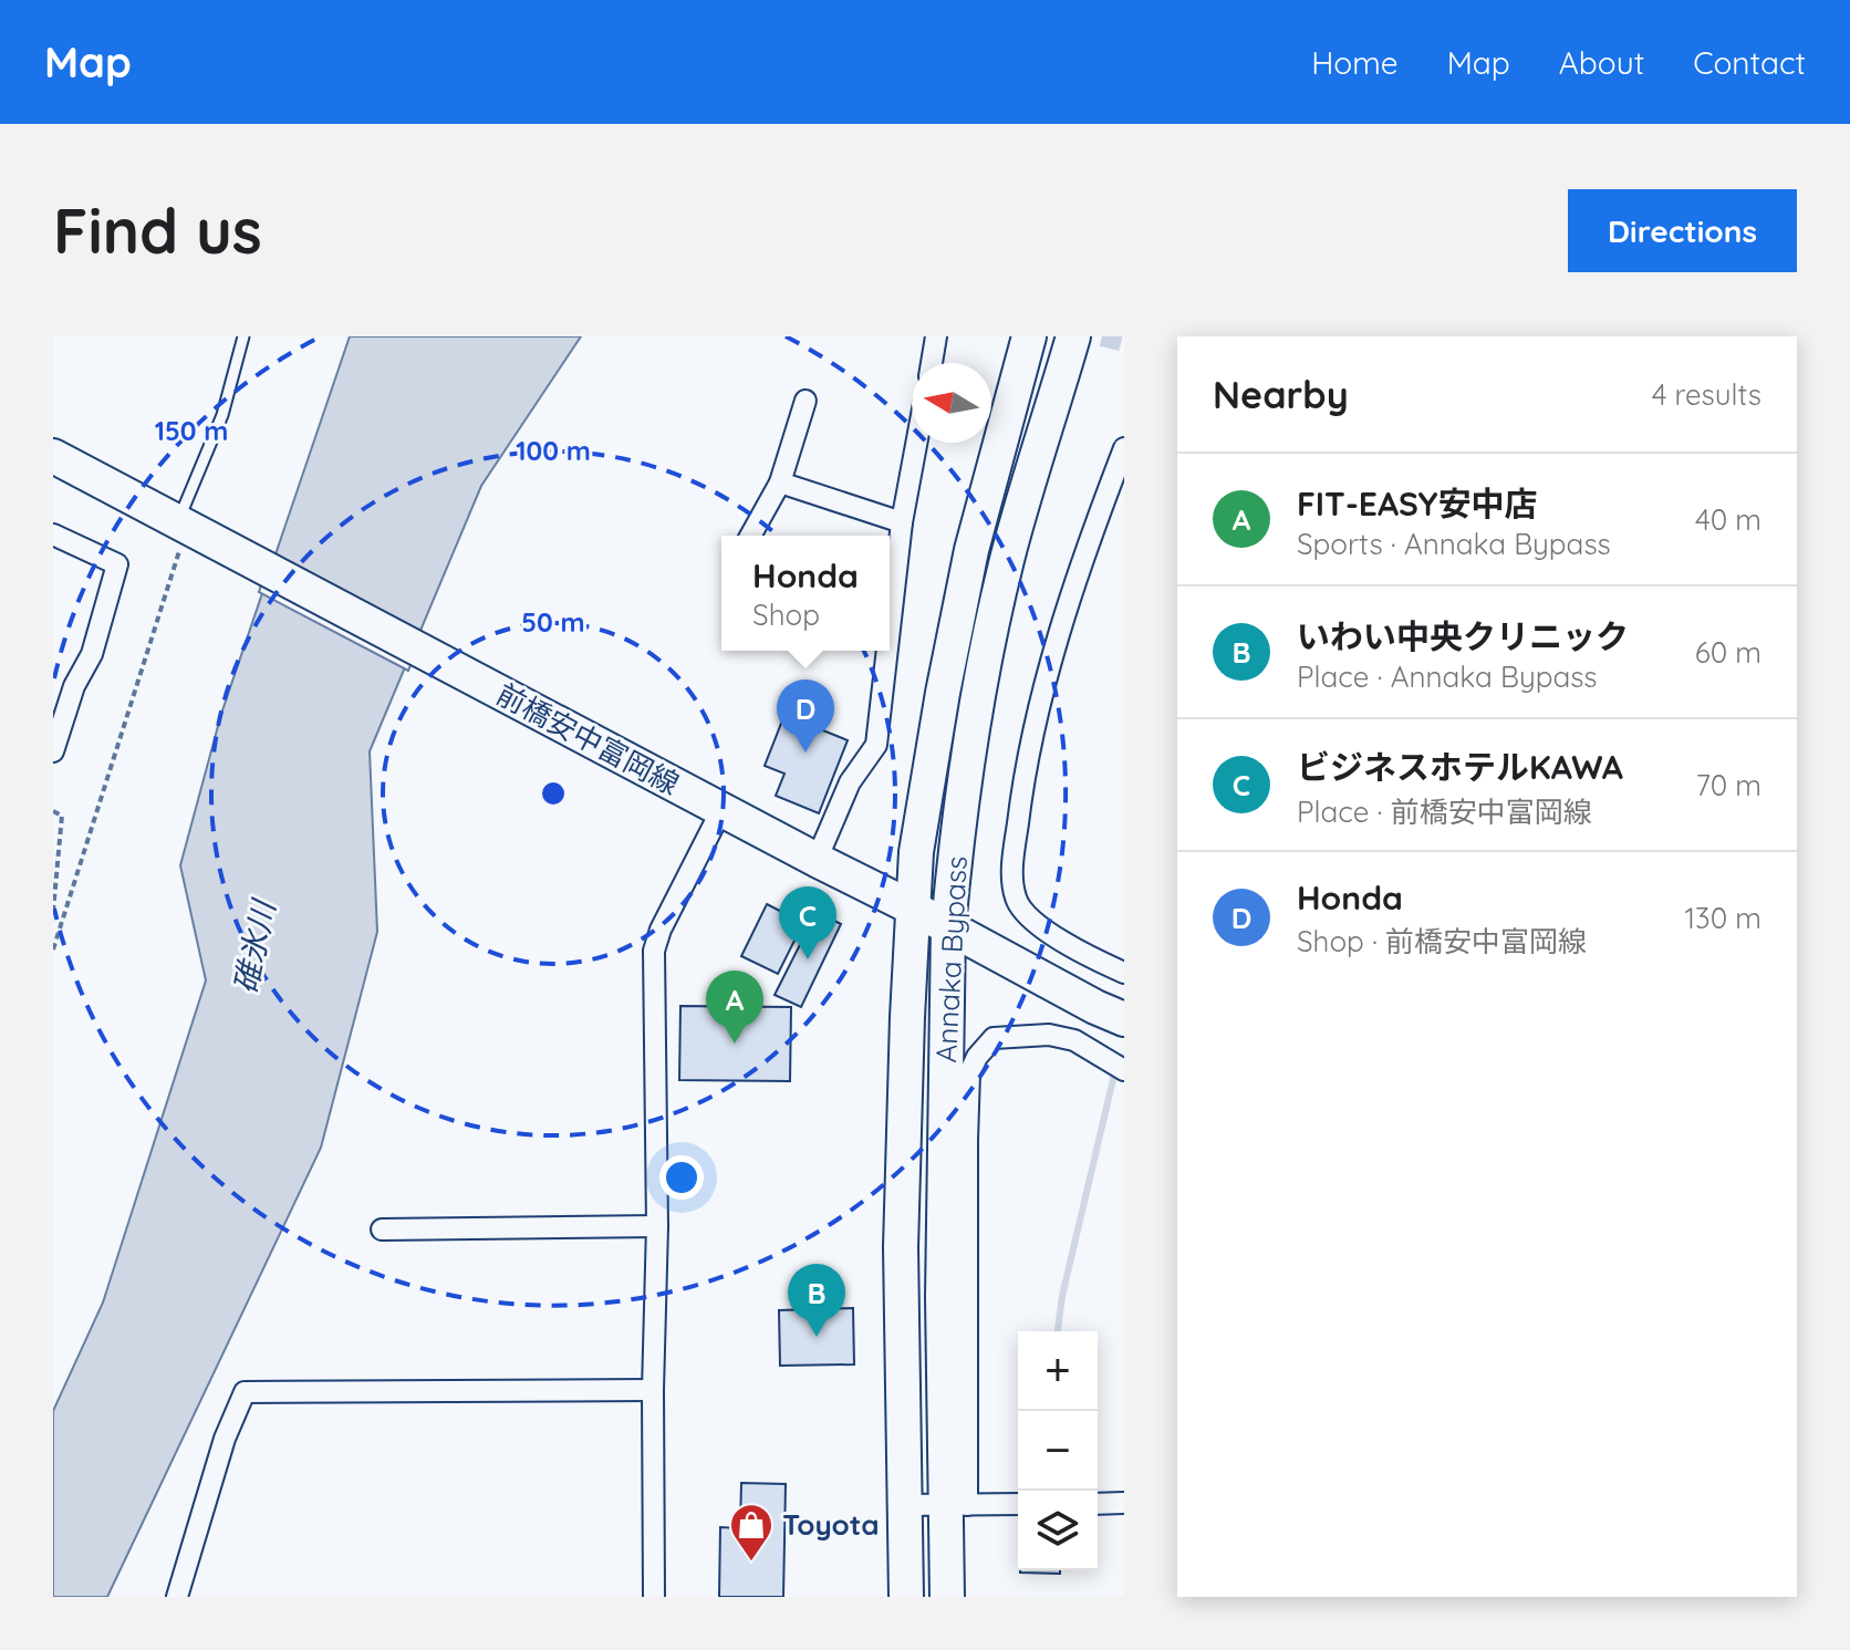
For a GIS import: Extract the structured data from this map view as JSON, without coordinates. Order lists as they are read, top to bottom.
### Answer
{
  "streets": {
    "main road": ["前橋安中富岡線", "Annaka Bypass"]
  },
  "crossings": [
    ["前橋安中富岡線", "Annaka Bypass"]
  ],
  "water": ["碓氷川"],
  "places": {
    "shop": ["Toyota"]
  },
  "north": "left",
  "page": {
    "header": "Map",
    "nav": [
      "Home",
      "Map",
      "About",
      "Contact"
    ],
    "buttons": "Directions",
    "title": "Find us",
    "heading": ["Nearby", "4 results"],
    "list": [
      {
        "mark": "A",
        "name": "FIT-EASY安中店",
        "note": "Sports · Annaka Bypass",
        "value": "40 m"
      },
      {
        "mark": "B",
        "name": "いわい中央クリニック",
        "note": "Place · Annaka Bypass",
        "value": "60 m"
      },
      {
        "mark": "C",
        "name": "ビジネスホテルKAWA",
        "note": "Place · 前橋安中富岡線",
        "value": "70 m"
      },
      {
        "mark": "D",
        "name": "Honda",
        "note": "Shop · 前橋安中富岡線",
        "value": "130 m"
      }
    ],
    "popup": ["Honda", "Shop"],
    "pins": [
      "D",
      "C",
      "A",
      "B"
    ],
    "map_buttons": ["+", "−"]
  },
  "rings": ["150 m", "100 m", "50 m"]
}
